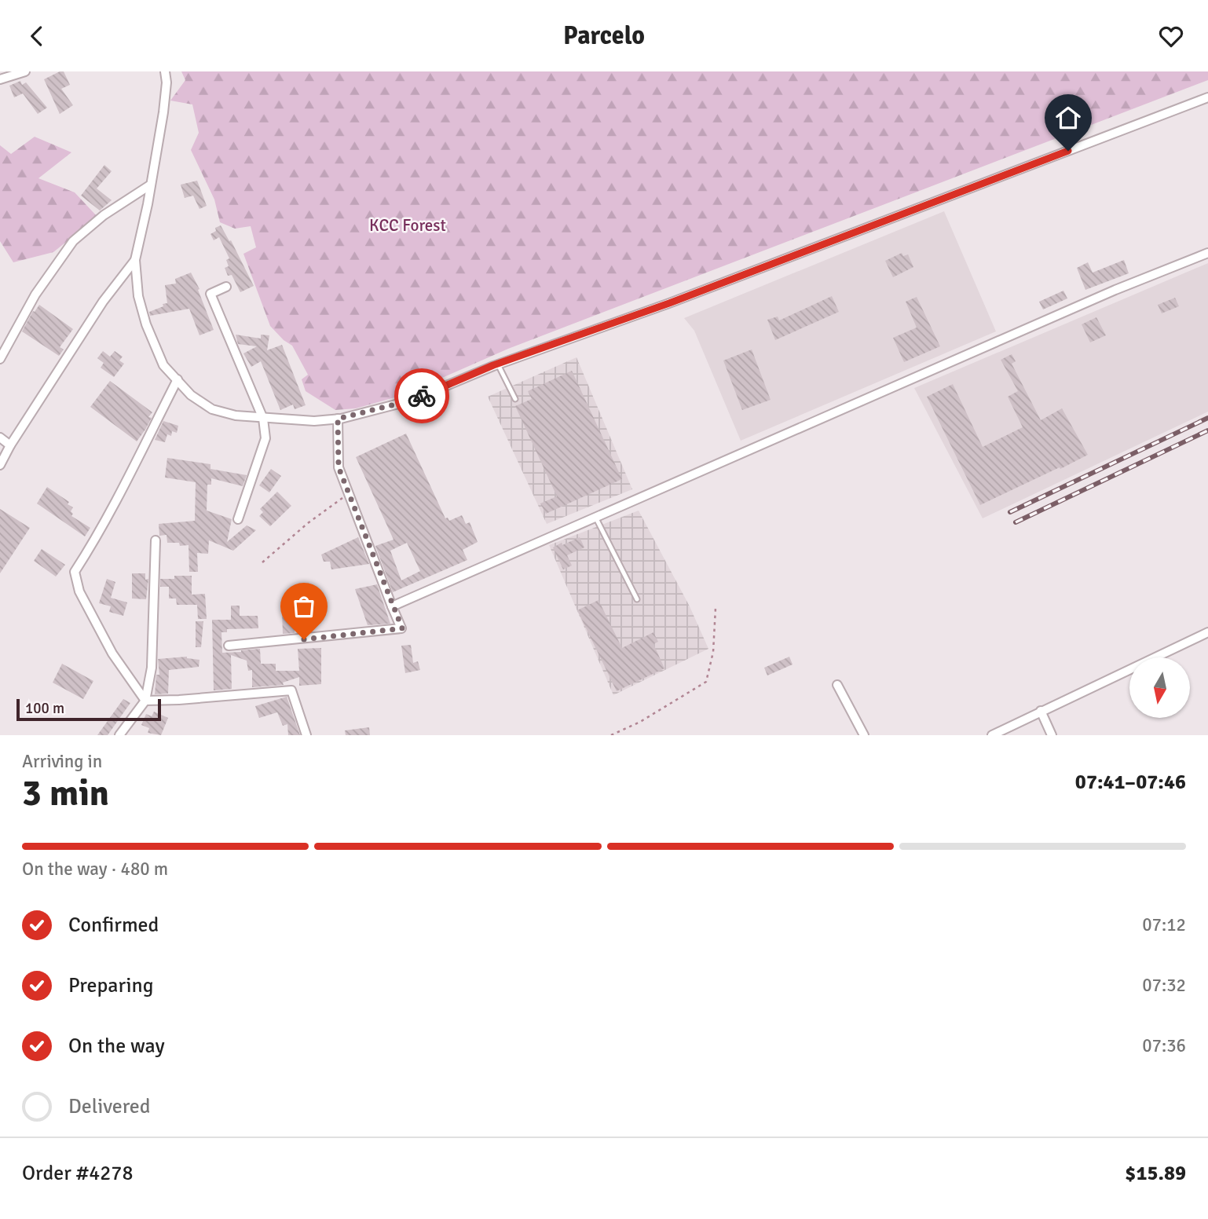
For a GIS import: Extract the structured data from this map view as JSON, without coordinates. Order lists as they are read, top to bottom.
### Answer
{
  "parks": ["KCC Forest"],
  "scale_bar": "100 m",
  "north": "bottom",
  "page": {
    "header": "Parcelo",
    "scale": "100 m",
    "heading": ["3 min", "Arriving in", "07:41–07:46"],
    "panel": ["Order #4278", "$15.89"],
    "bar": "On the way · 480 m",
    "list": [
      ["Confirmed", "07:12"],
      ["Preparing", "07:32"],
      ["On the way", "07:36"],
      "Delivered"
    ]
  }
}
